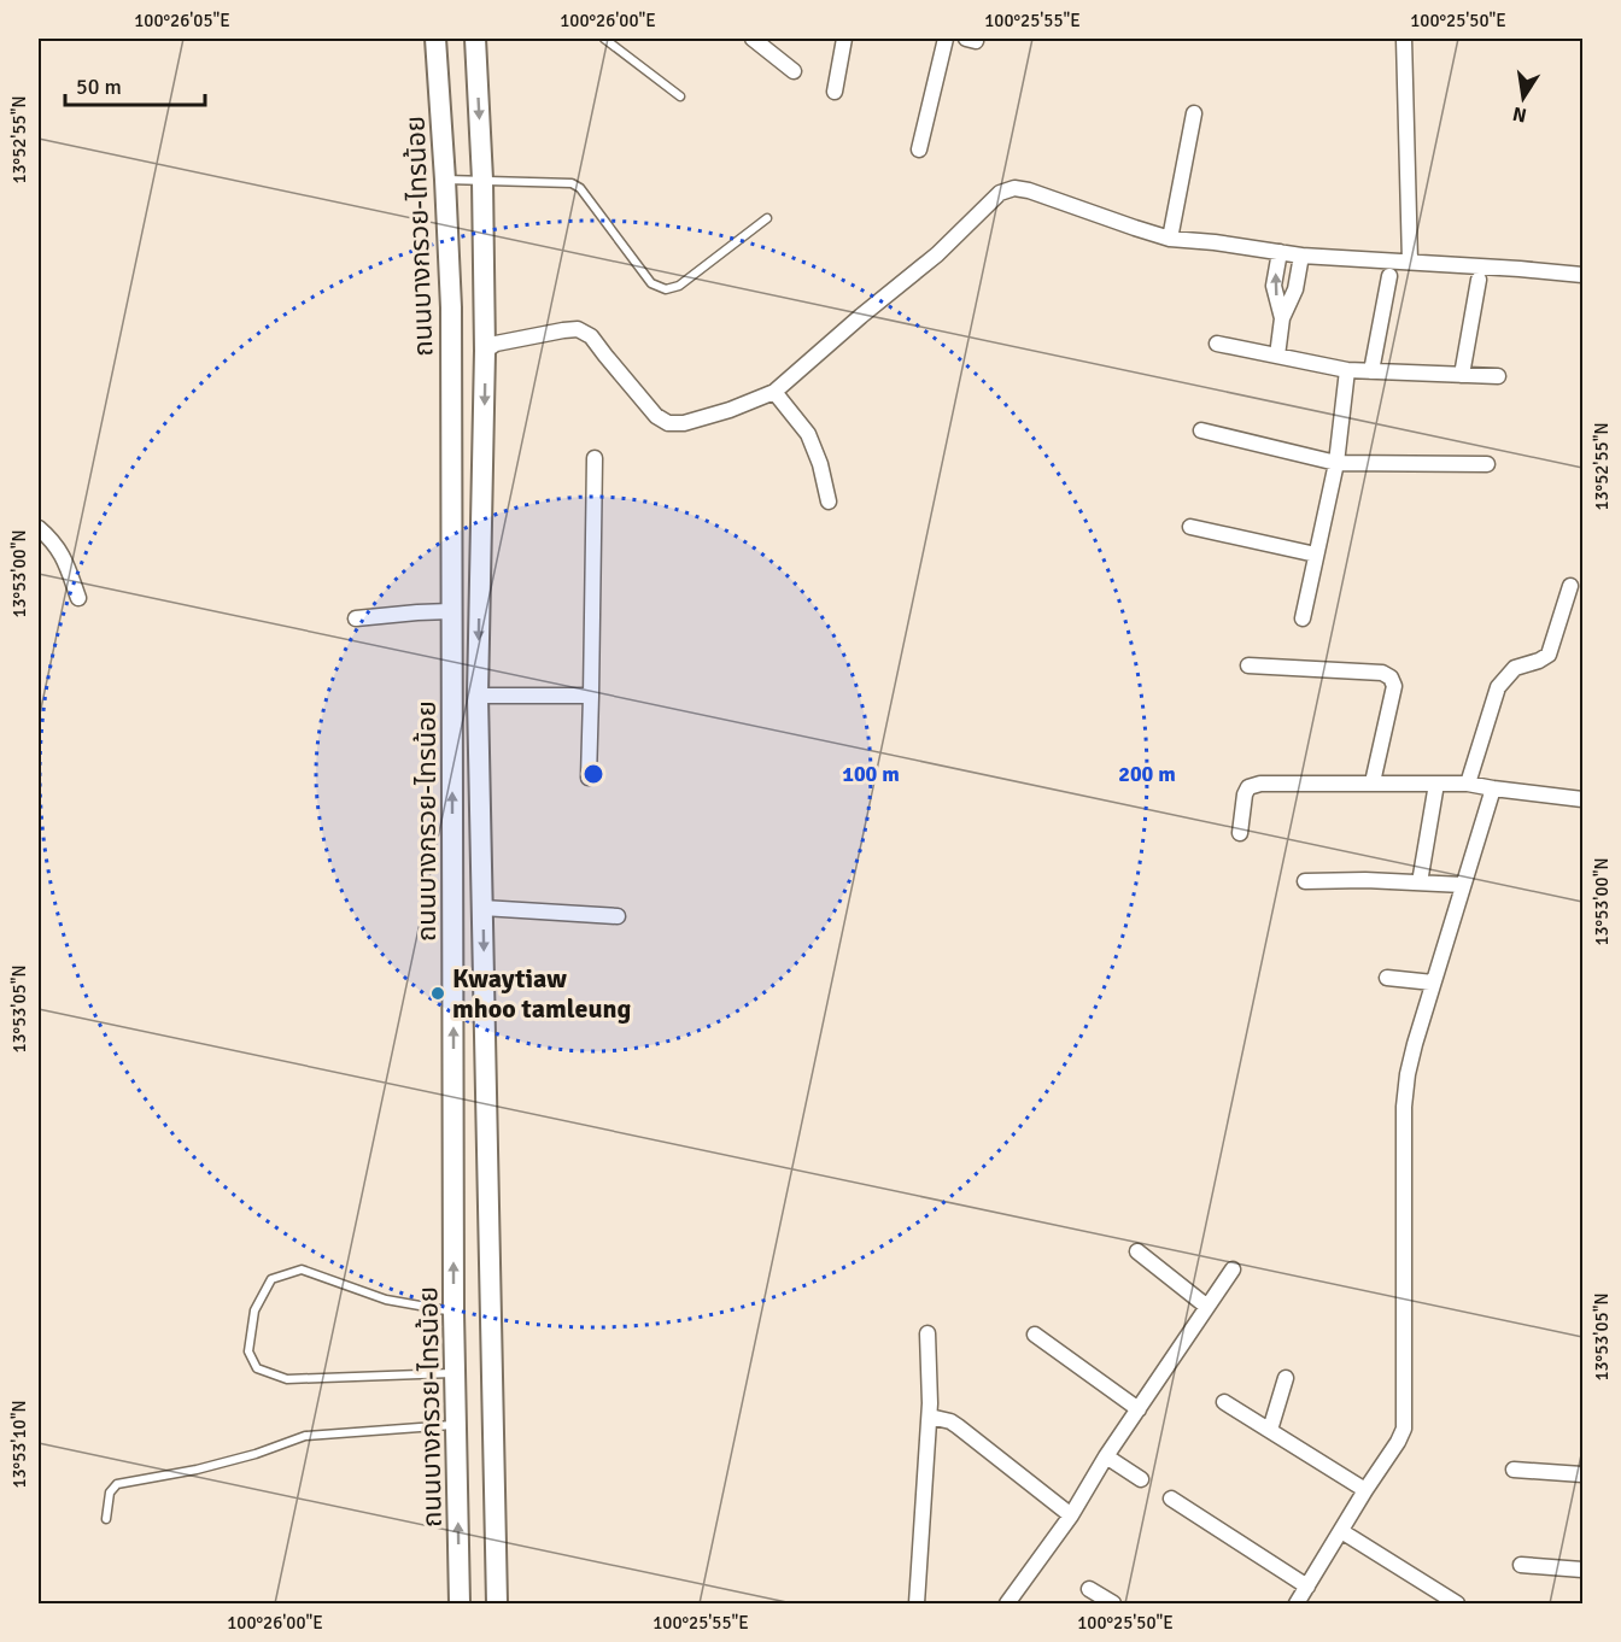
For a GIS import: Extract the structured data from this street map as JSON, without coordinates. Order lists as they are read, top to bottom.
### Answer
{
  "streets": {
    "main road": ["ถนนบางกรวย-ไทรน้อย"]
  },
  "places": ["Kwaytiaw mhoo tamleung"],
  "scale_bar": "50 m",
  "north": "bottom",
  "coordinates": [
    "100°26'05\"E",
    "100°26'00\"E",
    "100°25'55\"E",
    "100°25'50\"E",
    "13°52'55\"N",
    "13°53'00\"N",
    "13°53'05\"N",
    "13°53'10\"N"
  ],
  "rings": ["100 m", "200 m"]
}
